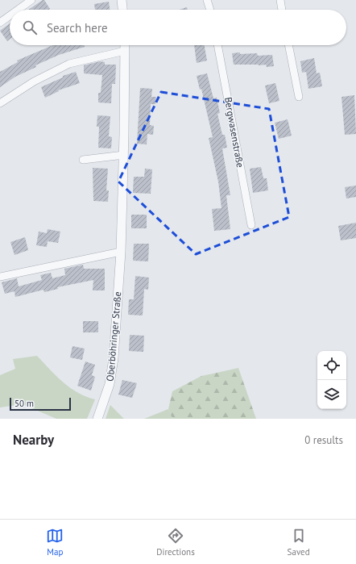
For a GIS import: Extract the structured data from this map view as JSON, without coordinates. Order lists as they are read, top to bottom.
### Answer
{
  "streets": {
    "street": ["Bergwasenstraße", "Oberböhringer Straße"]
  },
  "scale_bar": "50 m",
  "page": {
    "search": "Search here",
    "scale": "50 m",
    "heading": ["Nearby", "0 results"],
    "nav": ["Map", "Directions", "Saved"]
  }
}
